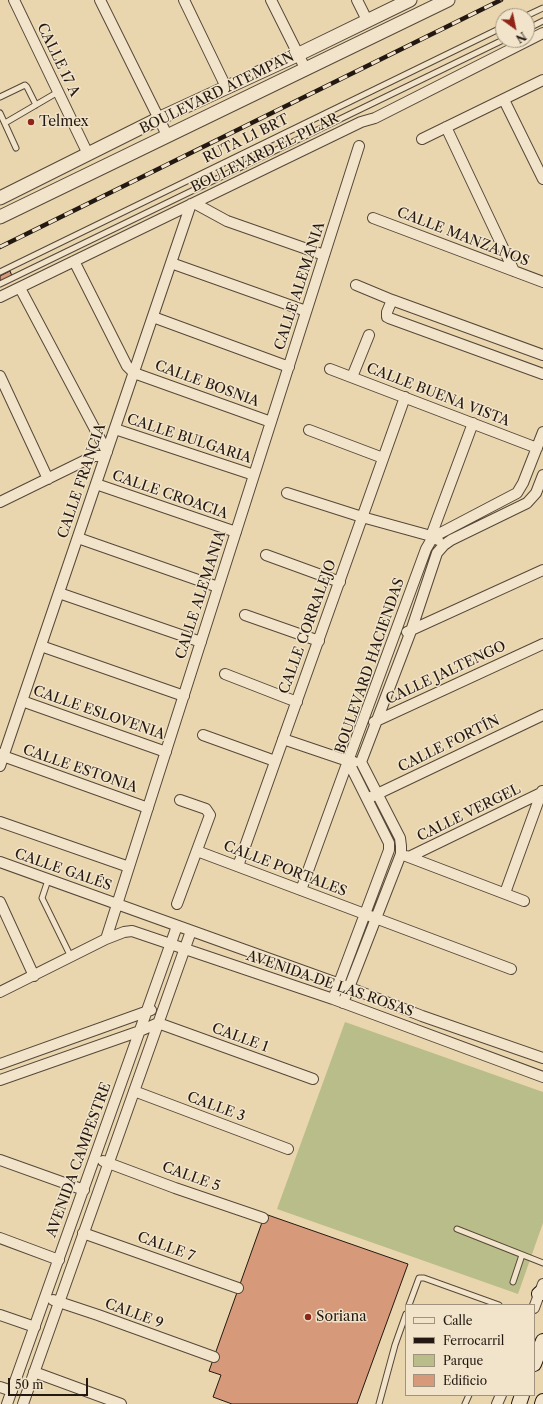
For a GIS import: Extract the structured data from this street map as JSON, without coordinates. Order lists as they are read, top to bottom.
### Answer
{
  "streets": {
    "street": [
      "CALLE 17 A",
      "BOULEVARD ATEMPAN",
      "BOULEVARD EL PILAR",
      "CALLE MANZANOS",
      "CALLE ALEMANIA",
      "CALLE BOSNIA",
      "CALLE BUENA VISTA",
      "CALLE BULGARIA",
      "CALLE FRANCIA",
      "CALLE CROACIA",
      "CALLE CORRALEJO",
      "BOULEVARD HACIENDAS",
      "CALLE JALTENGO",
      "CALLE ESLOVENIA",
      "CALLE FORTÍN",
      "CALLE ESTONIA",
      "CALLE VERGEL",
      "CALLE PORTALES",
      "CALLE GALÉS",
      "AVENIDA DE LAS ROSAS",
      "CALLE 1",
      "CALLE 3",
      "AVENIDA CAMPESTRE",
      "CALLE 5",
      "CALLE 7",
      "CALLE 9"
    ],
    "lane": ["RUTA L1 BRT"]
  },
  "crossings": [
    ["CALLE 17 A", "BOULEVARD ATEMPAN"],
    ["BOULEVARD EL PILAR", "CALLE FRANCIA"],
    ["CALLE ALEMANIA", "CALLE BOSNIA"],
    ["CALLE ALEMANIA", "CALLE BULGARIA"],
    ["CALLE ALEMANIA", "CALLE CROACIA"],
    ["CALLE ALEMANIA", "CALLE ESLOVENIA"],
    ["CALLE ALEMANIA", "CALLE ESTONIA"],
    ["CALLE ALEMANIA", "CALLE GALÉS"],
    ["CALLE ALEMANIA", "AVENIDA DE LAS ROSAS"],
    ["CALLE BOSNIA", "CALLE FRANCIA"],
    ["CALLE BUENA VISTA", "CALLE CORRALEJO"],
    ["CALLE BUENA VISTA", "BOULEVARD HACIENDAS"],
    ["CALLE BULGARIA", "CALLE FRANCIA"],
    ["CALLE FRANCIA", "CALLE CROACIA"],
    ["CALLE FRANCIA", "CALLE ESLOVENIA"],
    ["CALLE FRANCIA", "CALLE ESTONIA"],
    ["CALLE CORRALEJO", "CALLE PORTALES"],
    ["BOULEVARD HACIENDAS", "CALLE JALTENGO"],
    ["BOULEVARD HACIENDAS", "CALLE FORTÍN"],
    ["BOULEVARD HACIENDAS", "CALLE VERGEL"],
    ["BOULEVARD HACIENDAS", "CALLE PORTALES"],
    ["BOULEVARD HACIENDAS", "AVENIDA DE LAS ROSAS"],
    ["CALLE GALÉS", "AVENIDA DE LAS ROSAS"],
    ["AVENIDA DE LAS ROSAS", "AVENIDA CAMPESTRE"],
    ["CALLE 1", "AVENIDA CAMPESTRE"],
    ["CALLE 3", "AVENIDA CAMPESTRE"],
    ["AVENIDA CAMPESTRE", "CALLE 5"],
    ["AVENIDA CAMPESTRE", "CALLE 7"],
    ["AVENIDA CAMPESTRE", "CALLE 9"]
  ],
  "places": ["Telmex", "Soriana"],
  "legend": [
    "Calle",
    "Ferrocarril",
    "Parque",
    "Edificio"
  ],
  "scale_bar": "50 m",
  "north": "bottom right"
}
